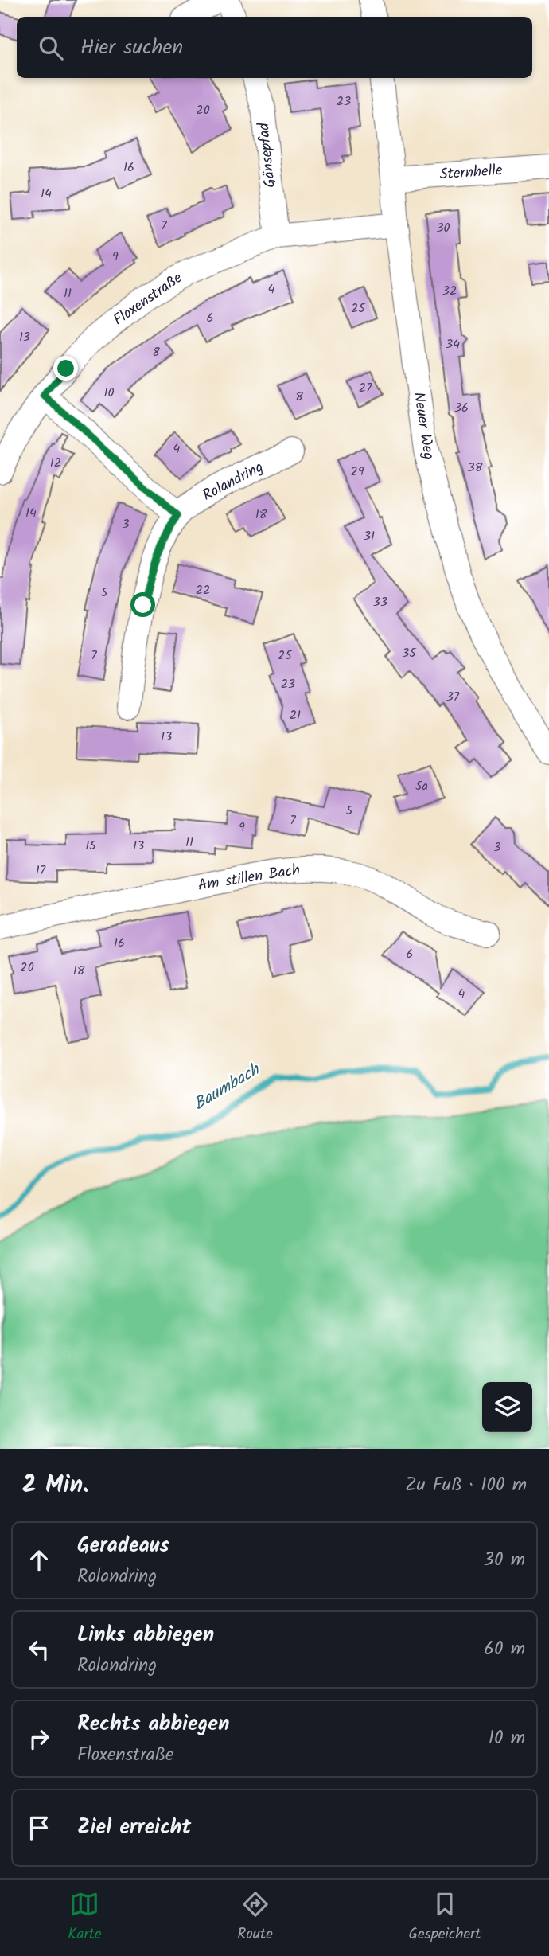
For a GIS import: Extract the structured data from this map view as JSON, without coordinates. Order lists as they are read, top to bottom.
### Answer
{
  "streets": {
    "street": [
      "Gänsepfad",
      "Sternhelle",
      "Floxenstraße",
      "Neuer Weg",
      "Rolandring",
      "Am stillen Bach"
    ]
  },
  "crossings": [
    ["Gänsepfad", "Floxenstraße"],
    ["Sternhelle", "Neuer Weg"],
    ["Floxenstraße", "Neuer Weg"]
  ],
  "water": ["Baumbach"],
  "house_numbers": [
    "23",
    "20",
    "16",
    "14",
    "7",
    "30",
    "9",
    "4",
    "32",
    "11",
    "25",
    "6",
    "13",
    "34",
    "8",
    "27",
    "10",
    "8",
    "36",
    "4",
    "12",
    "38",
    "29",
    "14",
    "18",
    "3",
    "31",
    "22",
    "5",
    "33",
    "35",
    "7",
    "25",
    "23",
    "37",
    "21",
    "13",
    "5a",
    "5",
    "7",
    "9",
    "11",
    "15",
    "13",
    "3",
    "17",
    "16",
    "6",
    "20",
    "18",
    "4"
  ],
  "page": {
    "search": "Hier suchen",
    "heading": ["2 Min.", "Zu Fuß · 100 m"],
    "list": [
      ["Geradeaus", "Rolandring", "30 m"],
      ["Links abbiegen", "Rolandring", "60 m"],
      ["Rechts abbiegen", "Floxenstraße", "10 m"],
      "Ziel erreicht"
    ],
    "nav": ["Karte", "Route", "Gespeichert"]
  }
}
